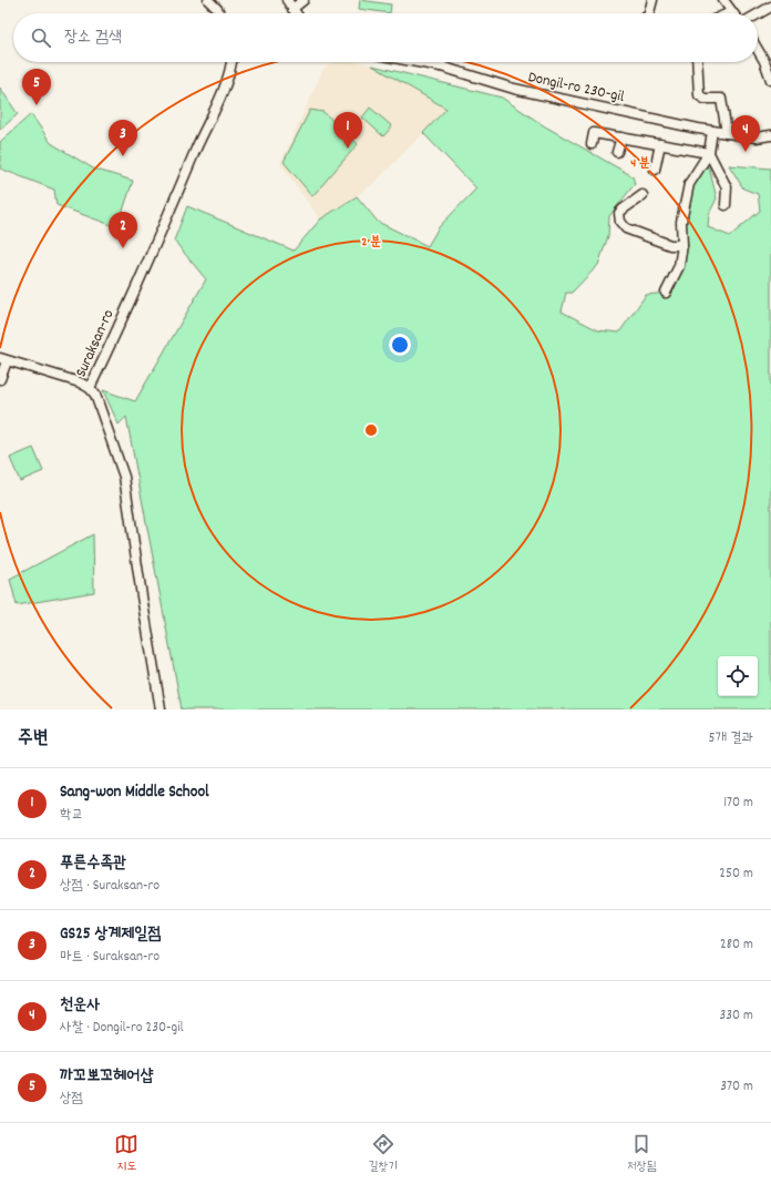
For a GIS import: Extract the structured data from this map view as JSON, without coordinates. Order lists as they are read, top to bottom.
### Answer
{
  "streets": {
    "street": ["Dongil-ro 230-gil", "Suraksan-ro"]
  },
  "page": {
    "search": "장소 검색",
    "pins": [
      "5",
      "1",
      "4",
      "3",
      "2"
    ],
    "heading": ["주변", "5개 결과"],
    "list": [
      {
        "mark": "1",
        "name": "Sang-won Middle School",
        "note": "학교",
        "value": "170 m"
      },
      {
        "mark": "2",
        "name": "푸른수족관",
        "note": "상점 · Suraksan-ro",
        "value": "250 m"
      },
      {
        "mark": "3",
        "name": "GS25 상계제일점",
        "note": "마트 · Suraksan-ro",
        "value": "280 m"
      },
      {
        "mark": "4",
        "name": "천운사",
        "note": "사찰 · Dongil-ro 230-gil",
        "value": "330 m"
      },
      {
        "mark": "5",
        "name": "까꼬뽀꼬헤어샵",
        "note": "상점",
        "value": "370 m"
      }
    ],
    "nav": ["지도", "길찾기", "저장됨"]
  },
  "rings": ["4 분", "2 분"]
}
